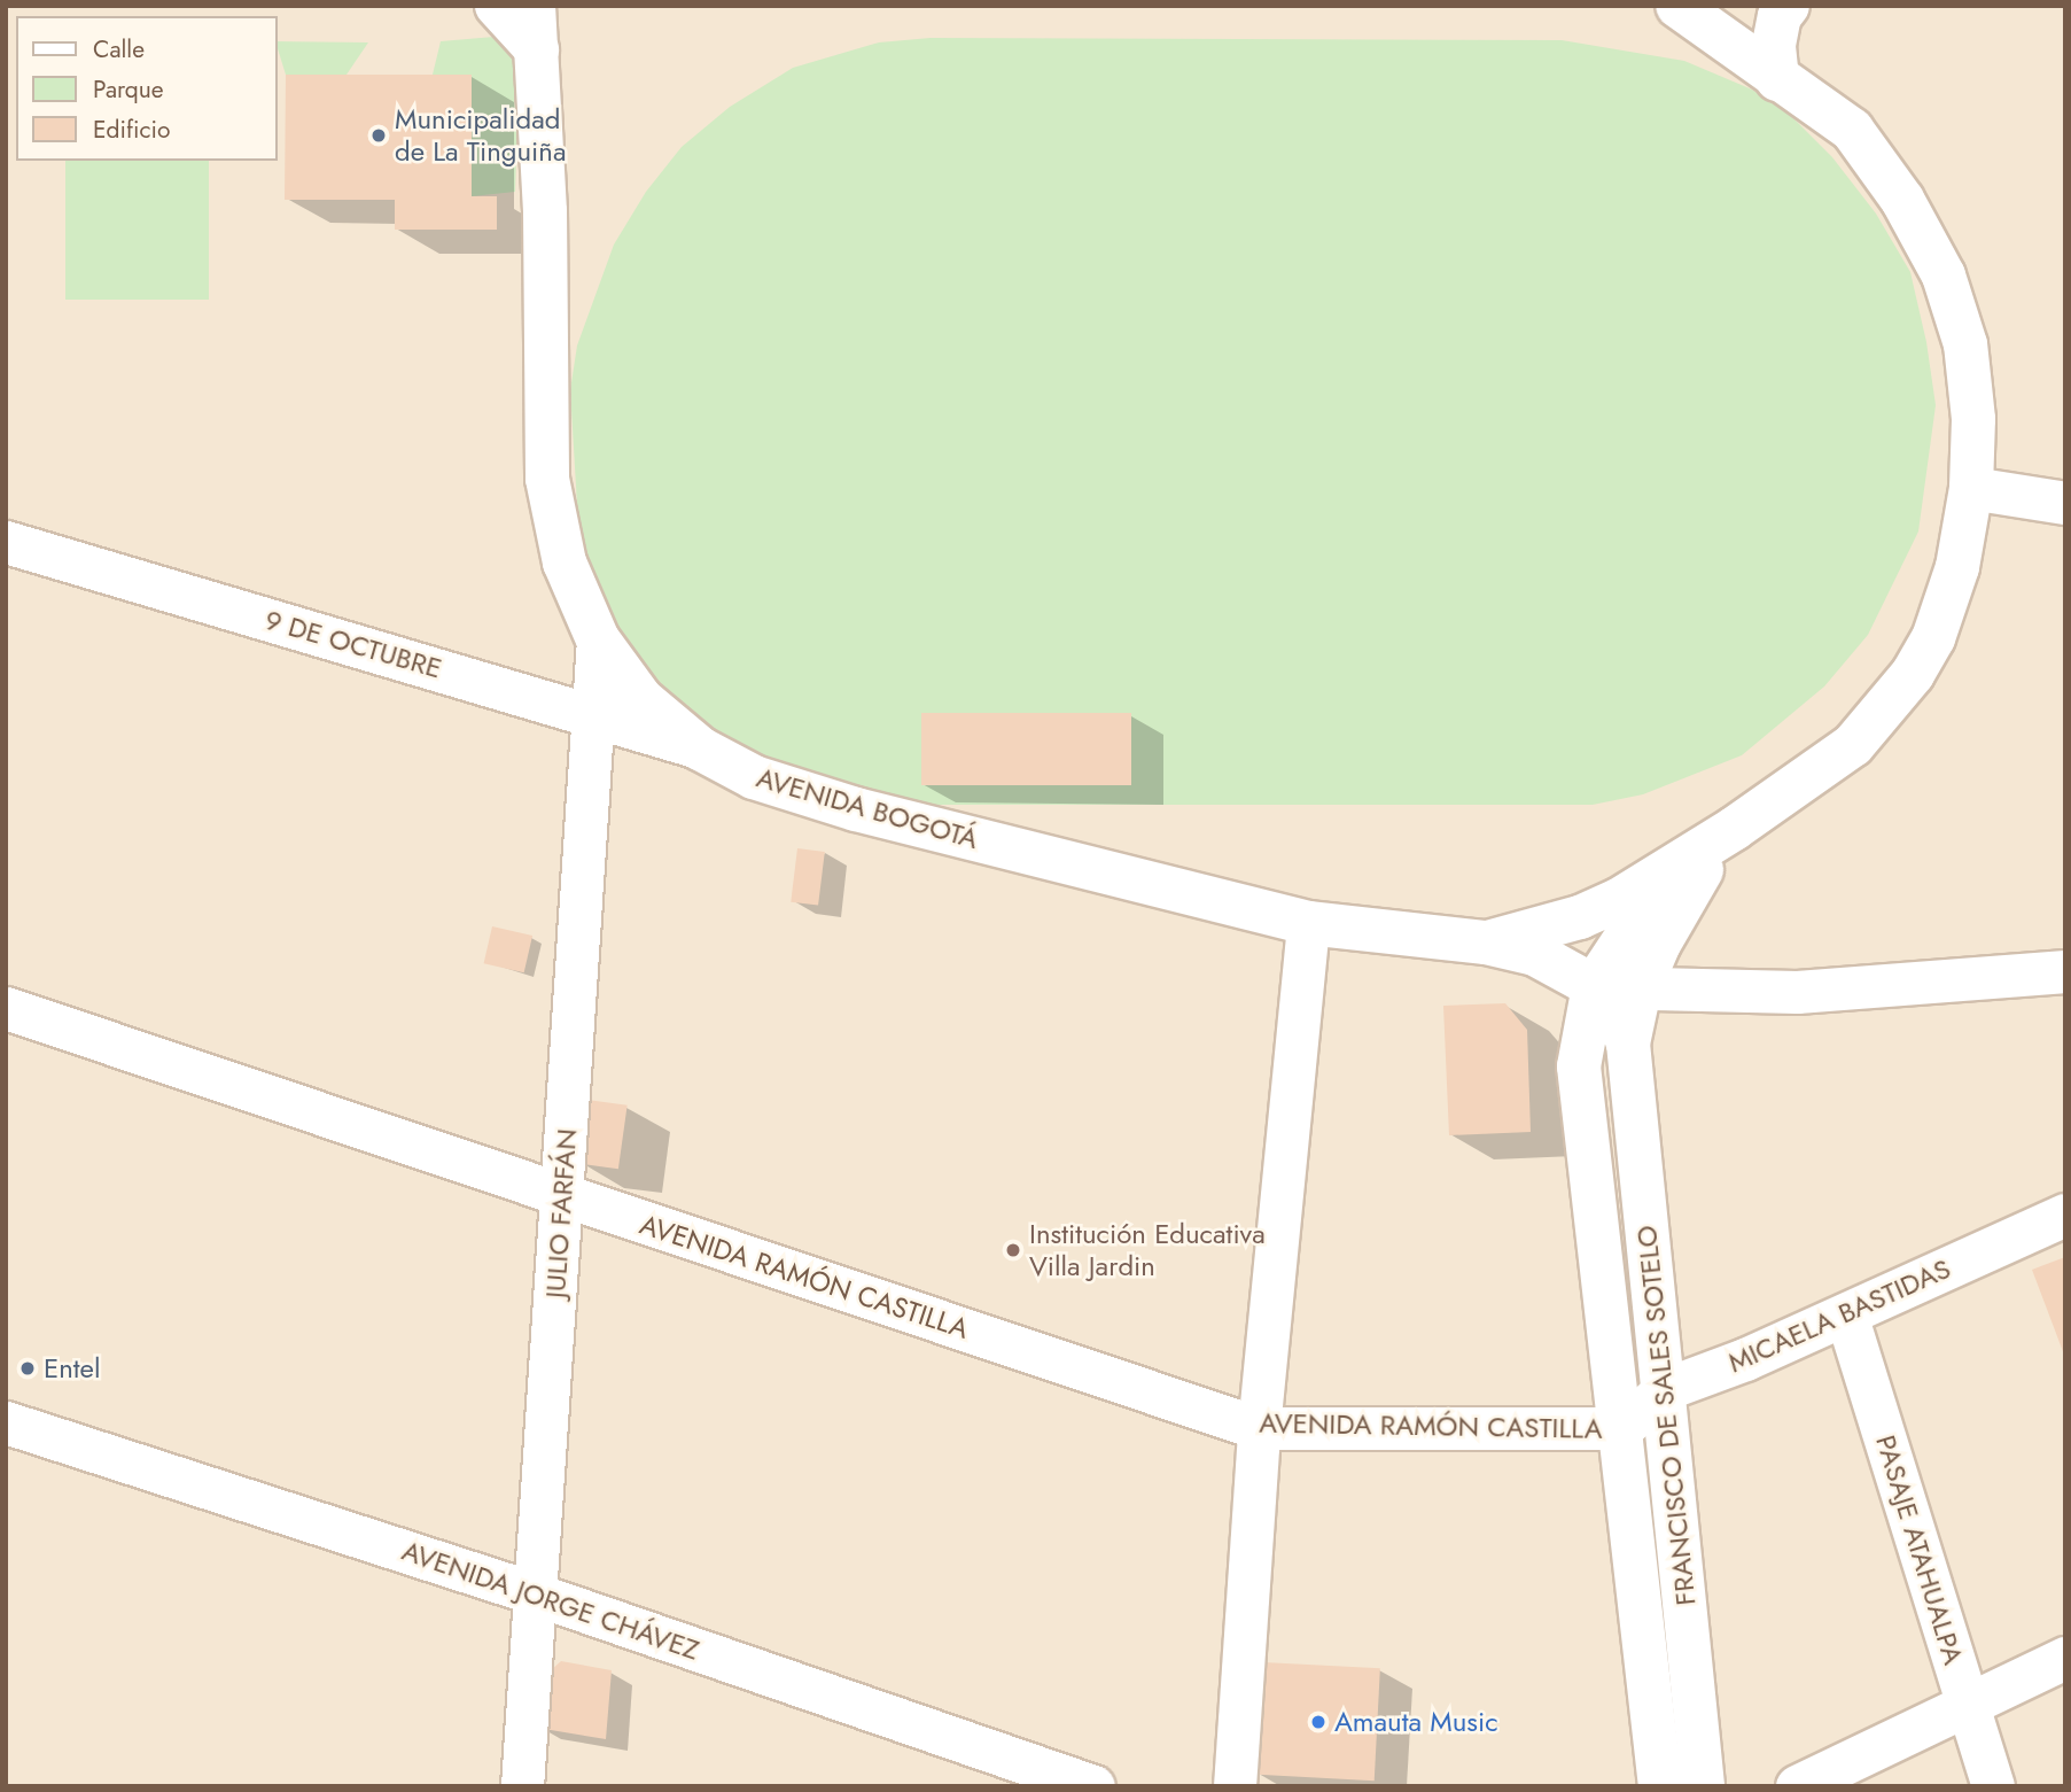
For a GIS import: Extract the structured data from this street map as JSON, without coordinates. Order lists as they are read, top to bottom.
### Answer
{
  "streets": {
    "street": [
      "9 DE OCTUBRE",
      "AVENIDA BOGOTÁ",
      "JULIO FARFÁN",
      "AVENIDA RAMÓN CASTILLA",
      "MICAELA BASTIDAS",
      "FRANCISCO DE SALES SOTELO",
      "PASAJE ATAHUALPA",
      "AVENIDA JORGE CHÁVEZ"
    ]
  },
  "crossings": [
    ["9 DE OCTUBRE", "AVENIDA BOGOTÁ"],
    ["9 DE OCTUBRE", "JULIO FARFÁN"],
    ["AVENIDA BOGOTÁ", "JULIO FARFÁN"],
    ["AVENIDA BOGOTÁ", "FRANCISCO DE SALES SOTELO"],
    ["JULIO FARFÁN", "AVENIDA RAMÓN CASTILLA"],
    ["JULIO FARFÁN", "AVENIDA JORGE CHÁVEZ"],
    ["AVENIDA RAMÓN CASTILLA", "MICAELA BASTIDAS"],
    ["MICAELA BASTIDAS", "FRANCISCO DE SALES SOTELO"],
    ["MICAELA BASTIDAS", "PASAJE ATAHUALPA"]
  ],
  "places": [
    "Municipalidad de La Tinguiña",
    "Institución Educativa Villa Jardin",
    "Entel",
    "Amauta Music"
  ],
  "legend": ["Calle", "Parque", "Edificio"]
}
